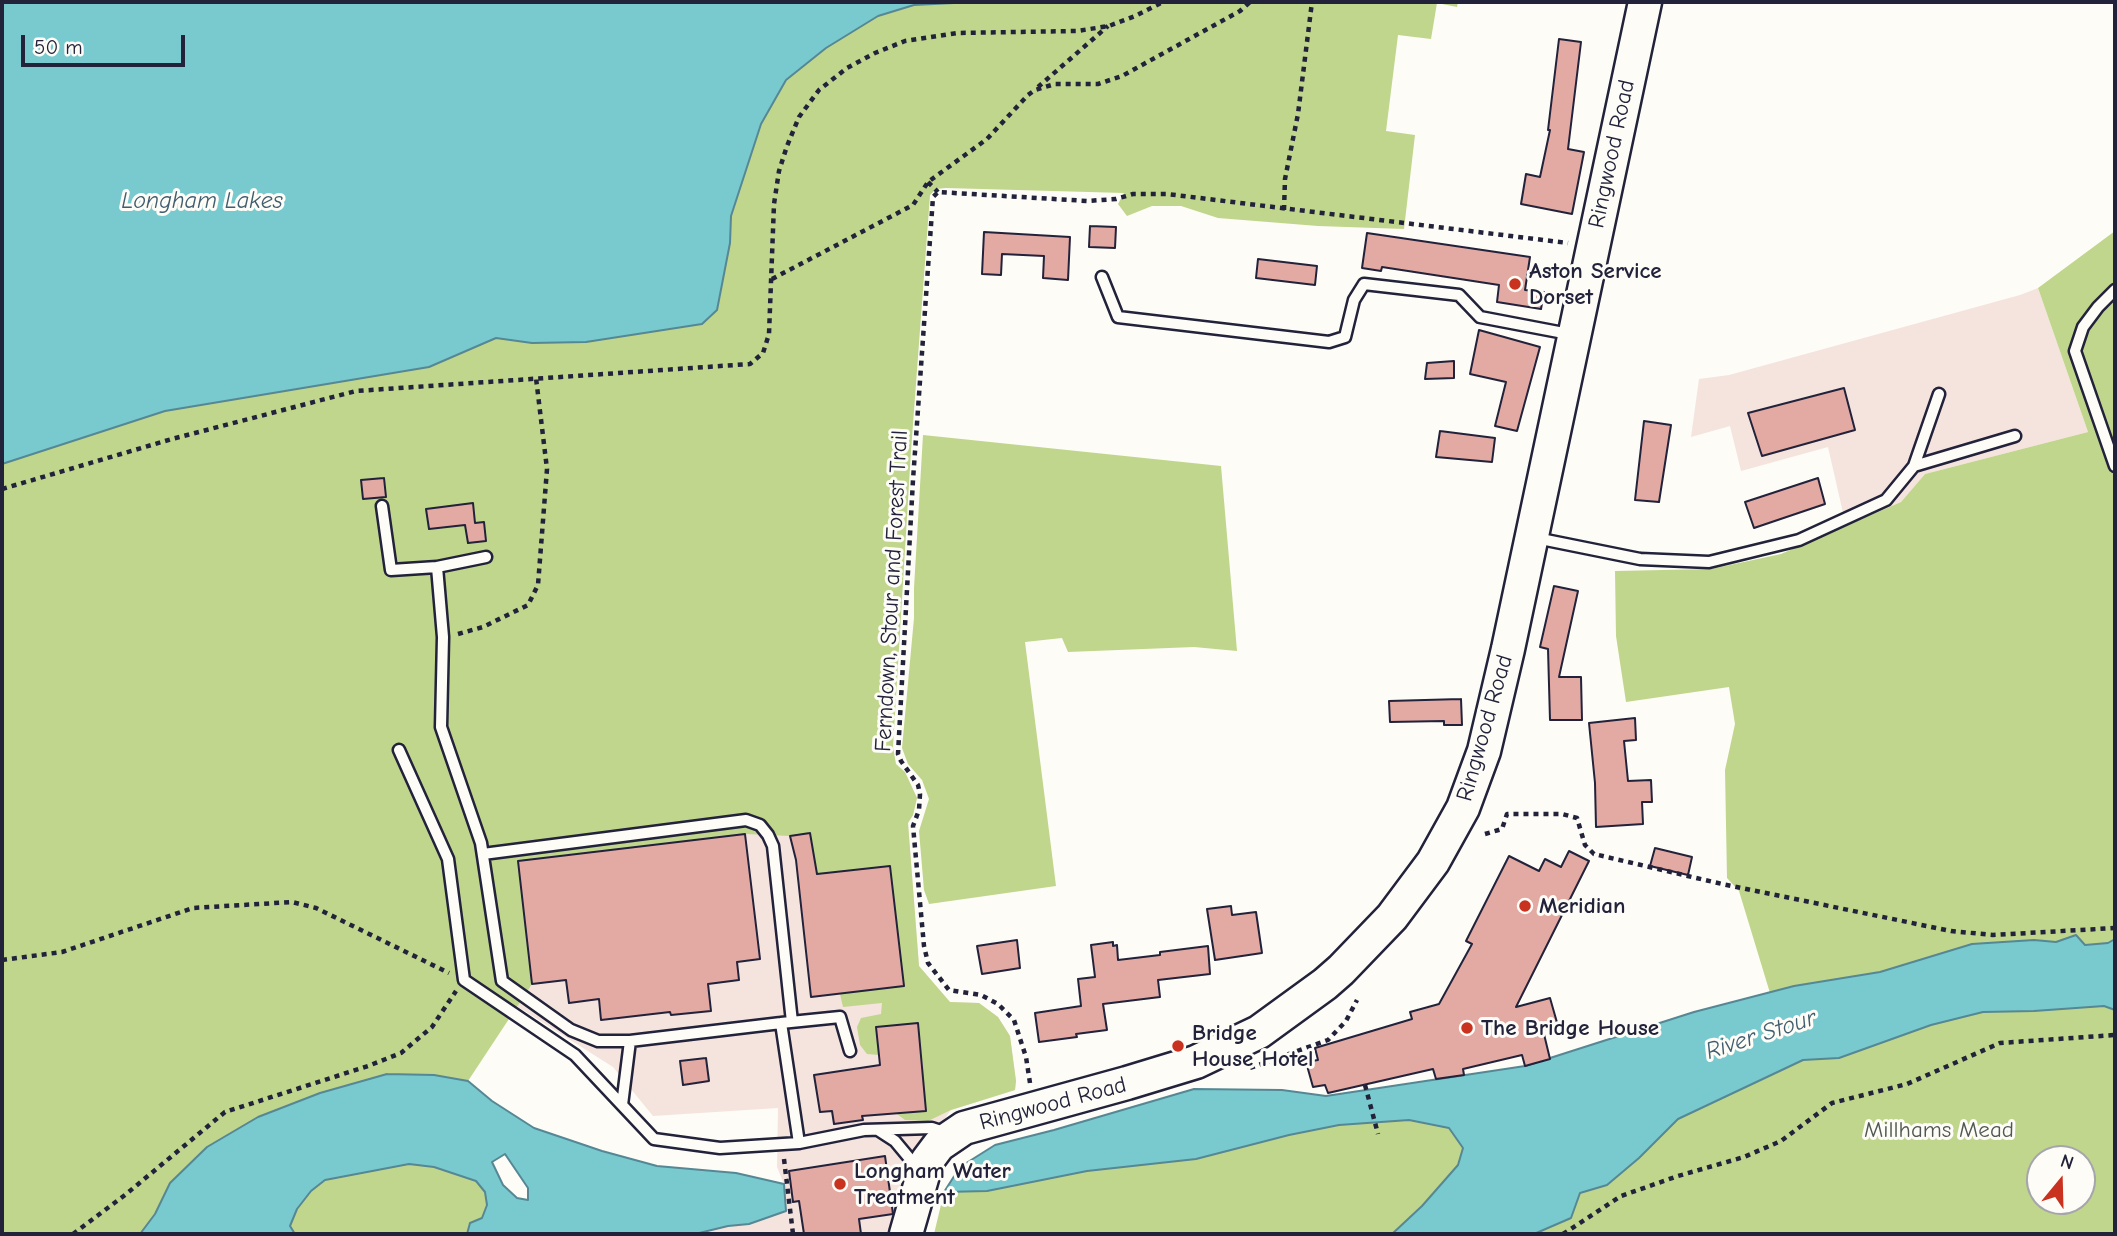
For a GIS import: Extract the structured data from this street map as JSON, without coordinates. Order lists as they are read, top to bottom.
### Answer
{
  "streets": {
    "highway": ["Ringwood Road"],
    "path": ["Ferndown, Stour and Forest Trail"]
  },
  "crossings": [
    ["Ringwood Road", "Ferndown, Stour and Forest Trail"]
  ],
  "water": ["Longham Lakes", "River Stour"],
  "parks": ["Millhams Mead"],
  "places": [
    "Aston Service Dorset",
    "Meridian",
    "The Bridge House",
    "Bridge House Hotel",
    "Longham Water Treatment"
  ],
  "scale_bar": "50 m",
  "north": "top"
}
